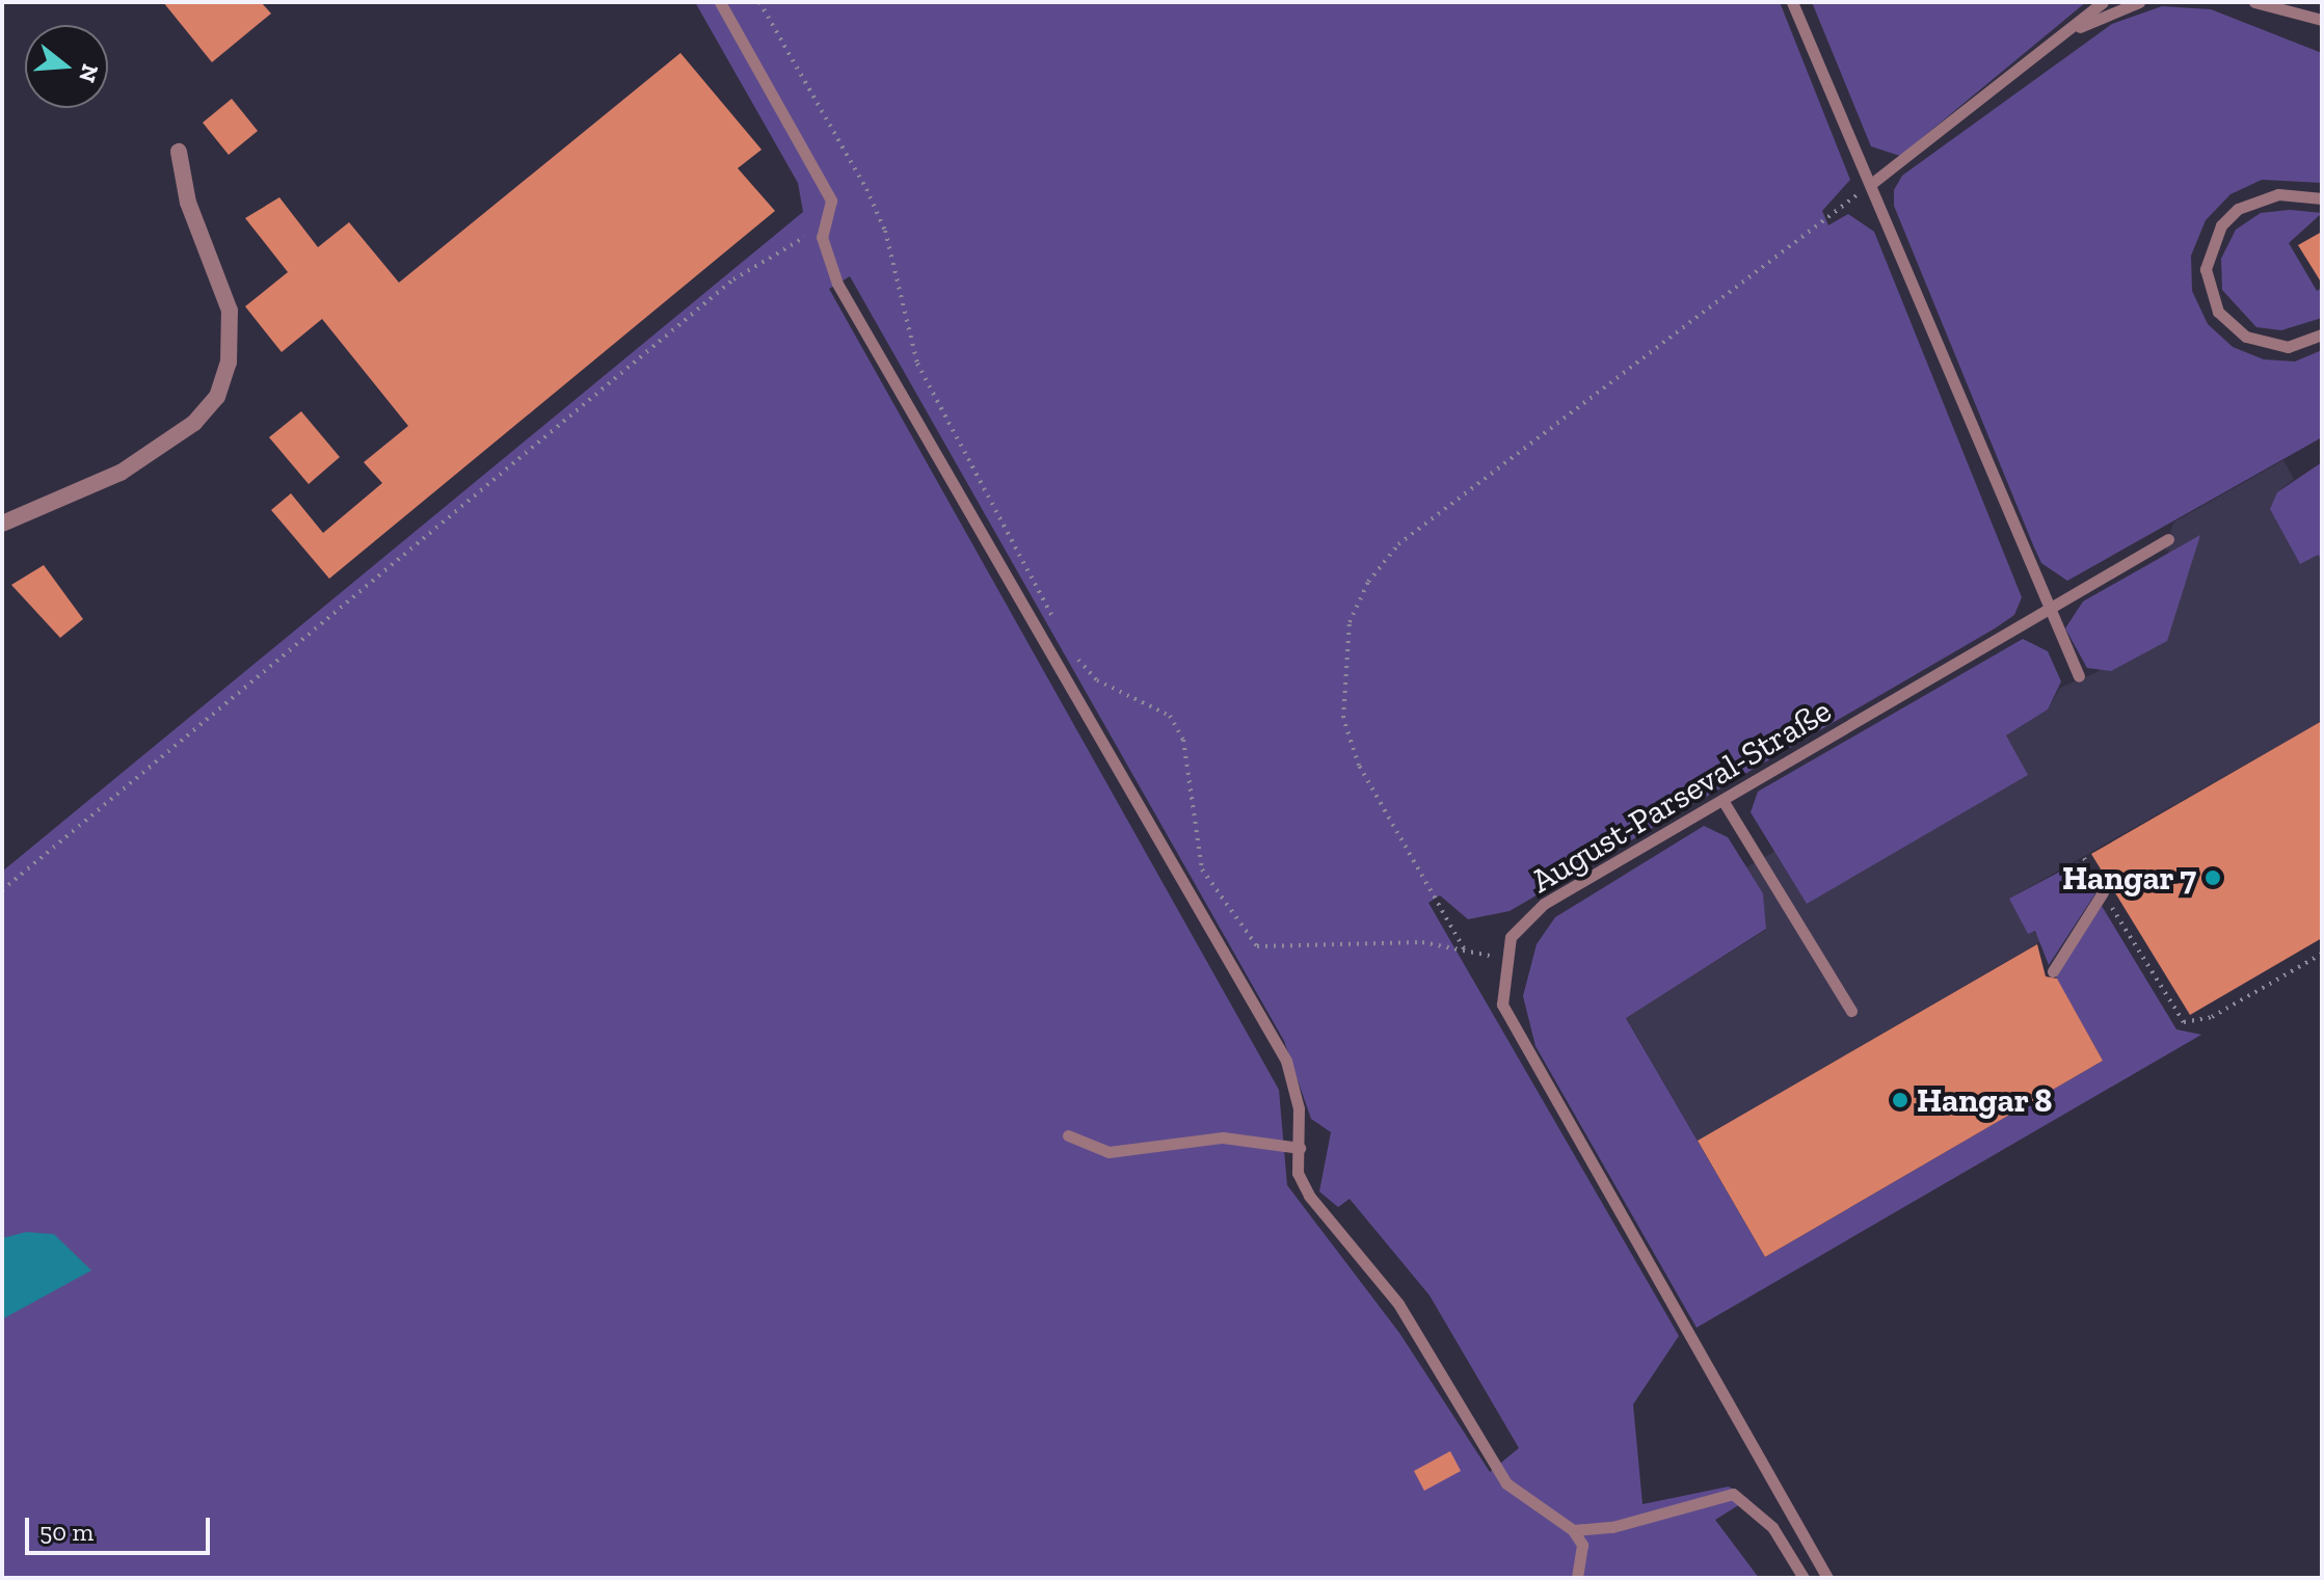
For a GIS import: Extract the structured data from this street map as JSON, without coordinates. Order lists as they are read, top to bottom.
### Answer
{
  "streets": {
    "lane": ["August-Parseval-Straße"]
  },
  "places": ["Hangar 7", "Hangar 8"],
  "scale_bar": "50 m",
  "north": "right"
}
